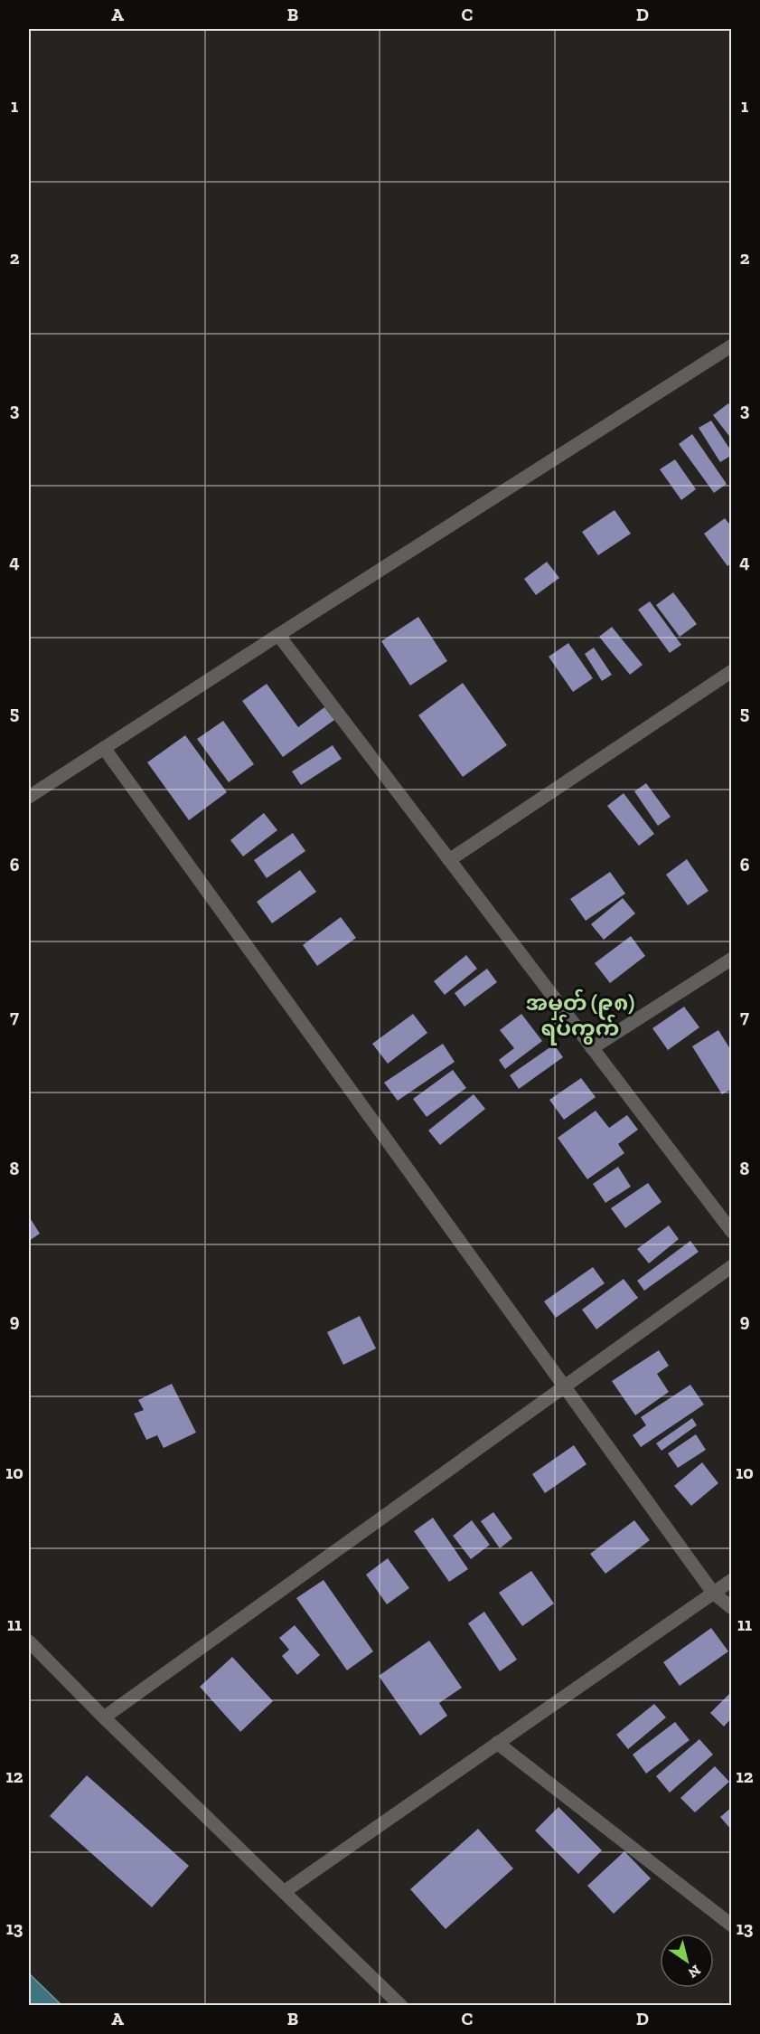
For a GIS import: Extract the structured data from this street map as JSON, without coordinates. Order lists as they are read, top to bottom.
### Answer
{
  "districts": ["အမှတ် (၉၈) ရပ်ကွက်"],
  "north": "bottom right",
  "grid": {
    "columns": [
      "A",
      "B",
      "C",
      "D"
    ],
    "rows": [
      "1",
      "2",
      "3",
      "4",
      "5",
      "6",
      "7",
      "8",
      "9",
      "10",
      "11",
      "12",
      "13"
    ]
  }
}
